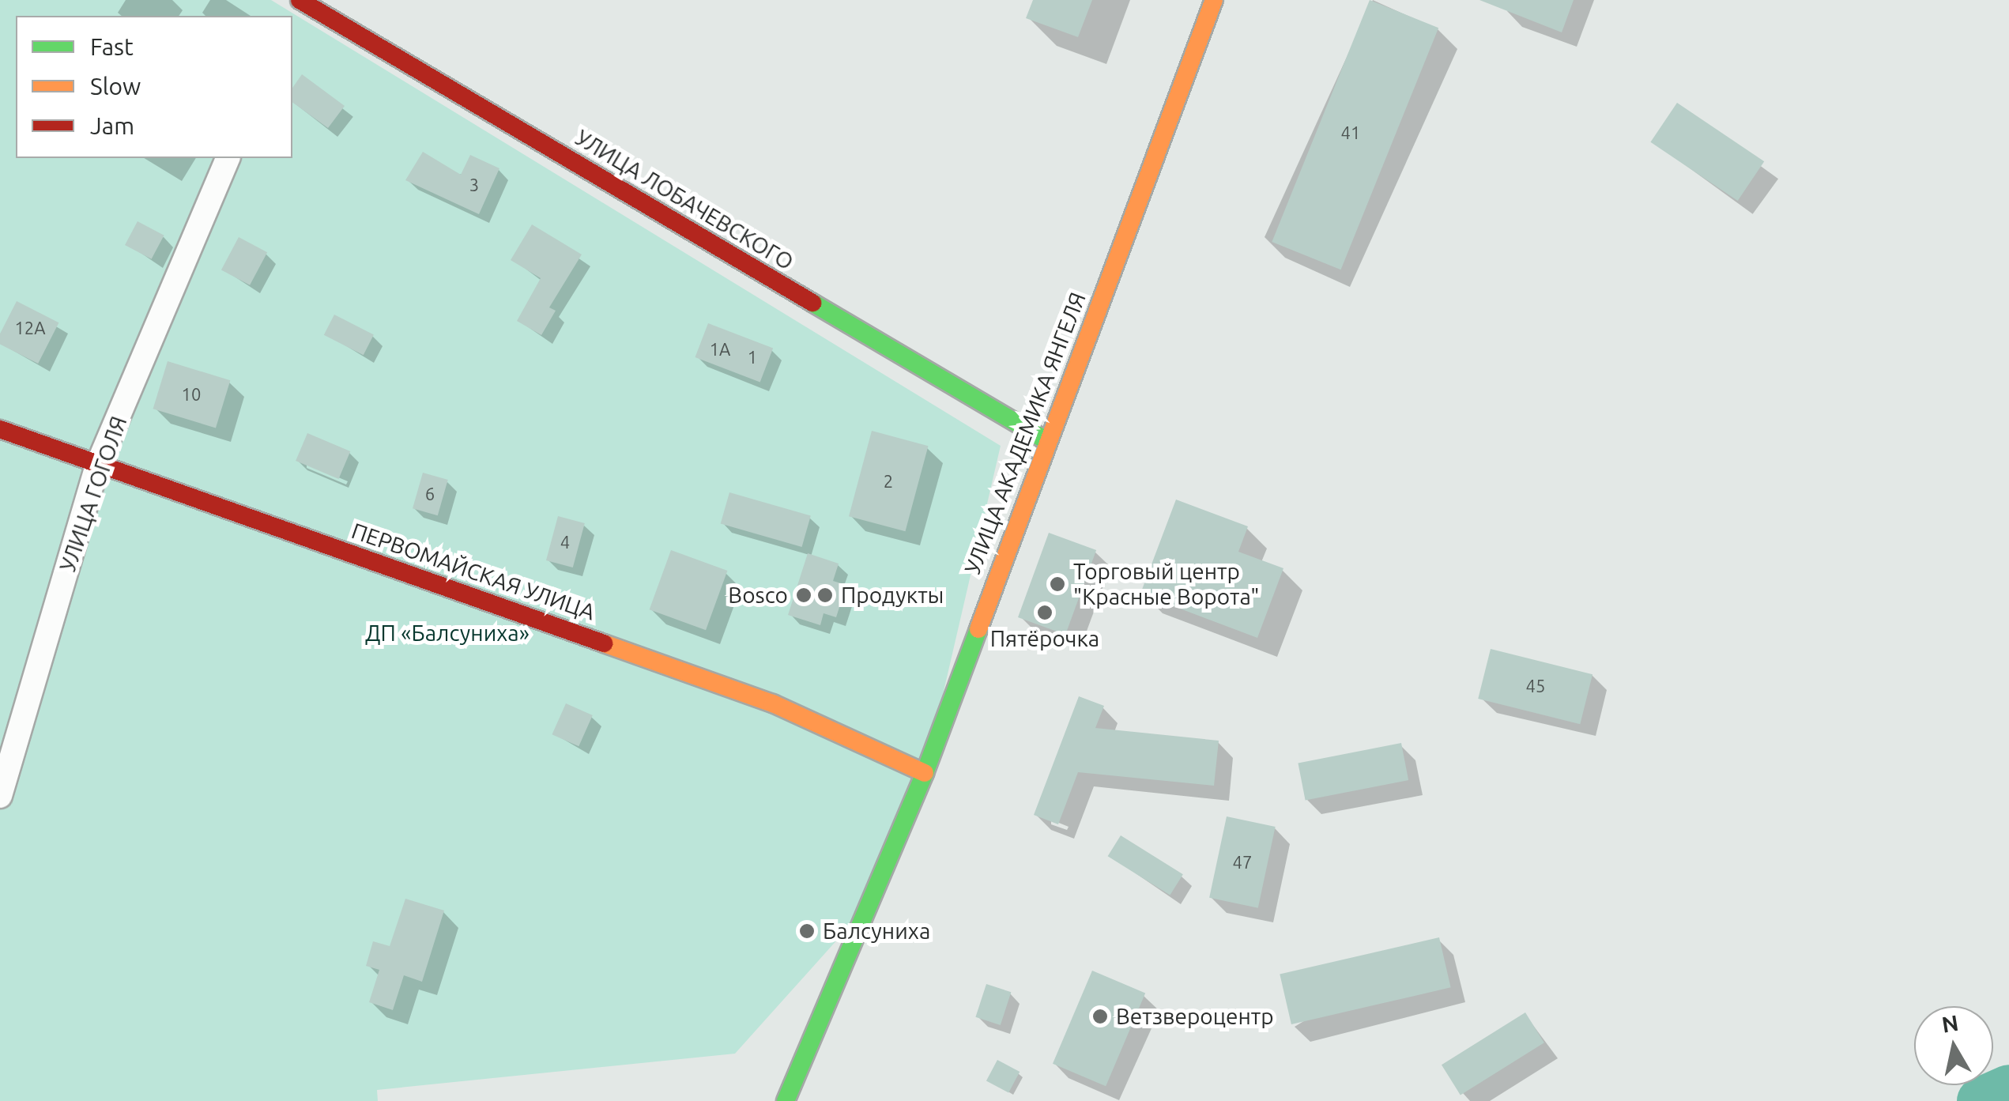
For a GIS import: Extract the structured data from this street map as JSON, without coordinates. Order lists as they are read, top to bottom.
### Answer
{
  "streets": {
    "street": [
      "УЛИЦА ЛОБАЧЕВСКОГО",
      "УЛИЦА АКАДЕМИКА ЯНГЕЛЯ",
      "УЛИЦА ГОГОЛЯ",
      "ПЕРВОМАЙСКАЯ УЛИЦА"
    ]
  },
  "crossings": [
    ["УЛИЦА ЛОБАЧЕВСКОГО", "УЛИЦА АКАДЕМИКА ЯНГЕЛЯ"],
    ["УЛИЦА АКАДЕМИКА ЯНГЕЛЯ", "ПЕРВОМАЙСКАЯ УЛИЦА"],
    ["УЛИЦА ГОГОЛЯ", "ПЕРВОМАЙСКАЯ УЛИЦА"]
  ],
  "parks": ["ДП «Балсуниха»"],
  "places": [
    "Торговый центр \"Красные Ворота\"",
    "Bosco",
    "Продукты",
    "Пятёрочка",
    "Балсуниха",
    "Ветзвероцентр"
  ],
  "house_numbers": [
    "41",
    "3",
    "12А",
    "1А",
    "1",
    "10",
    "2",
    "6",
    "4",
    "45",
    "47"
  ],
  "legend": ["Fast", "Slow", "Jam"],
  "north": "top"
}
